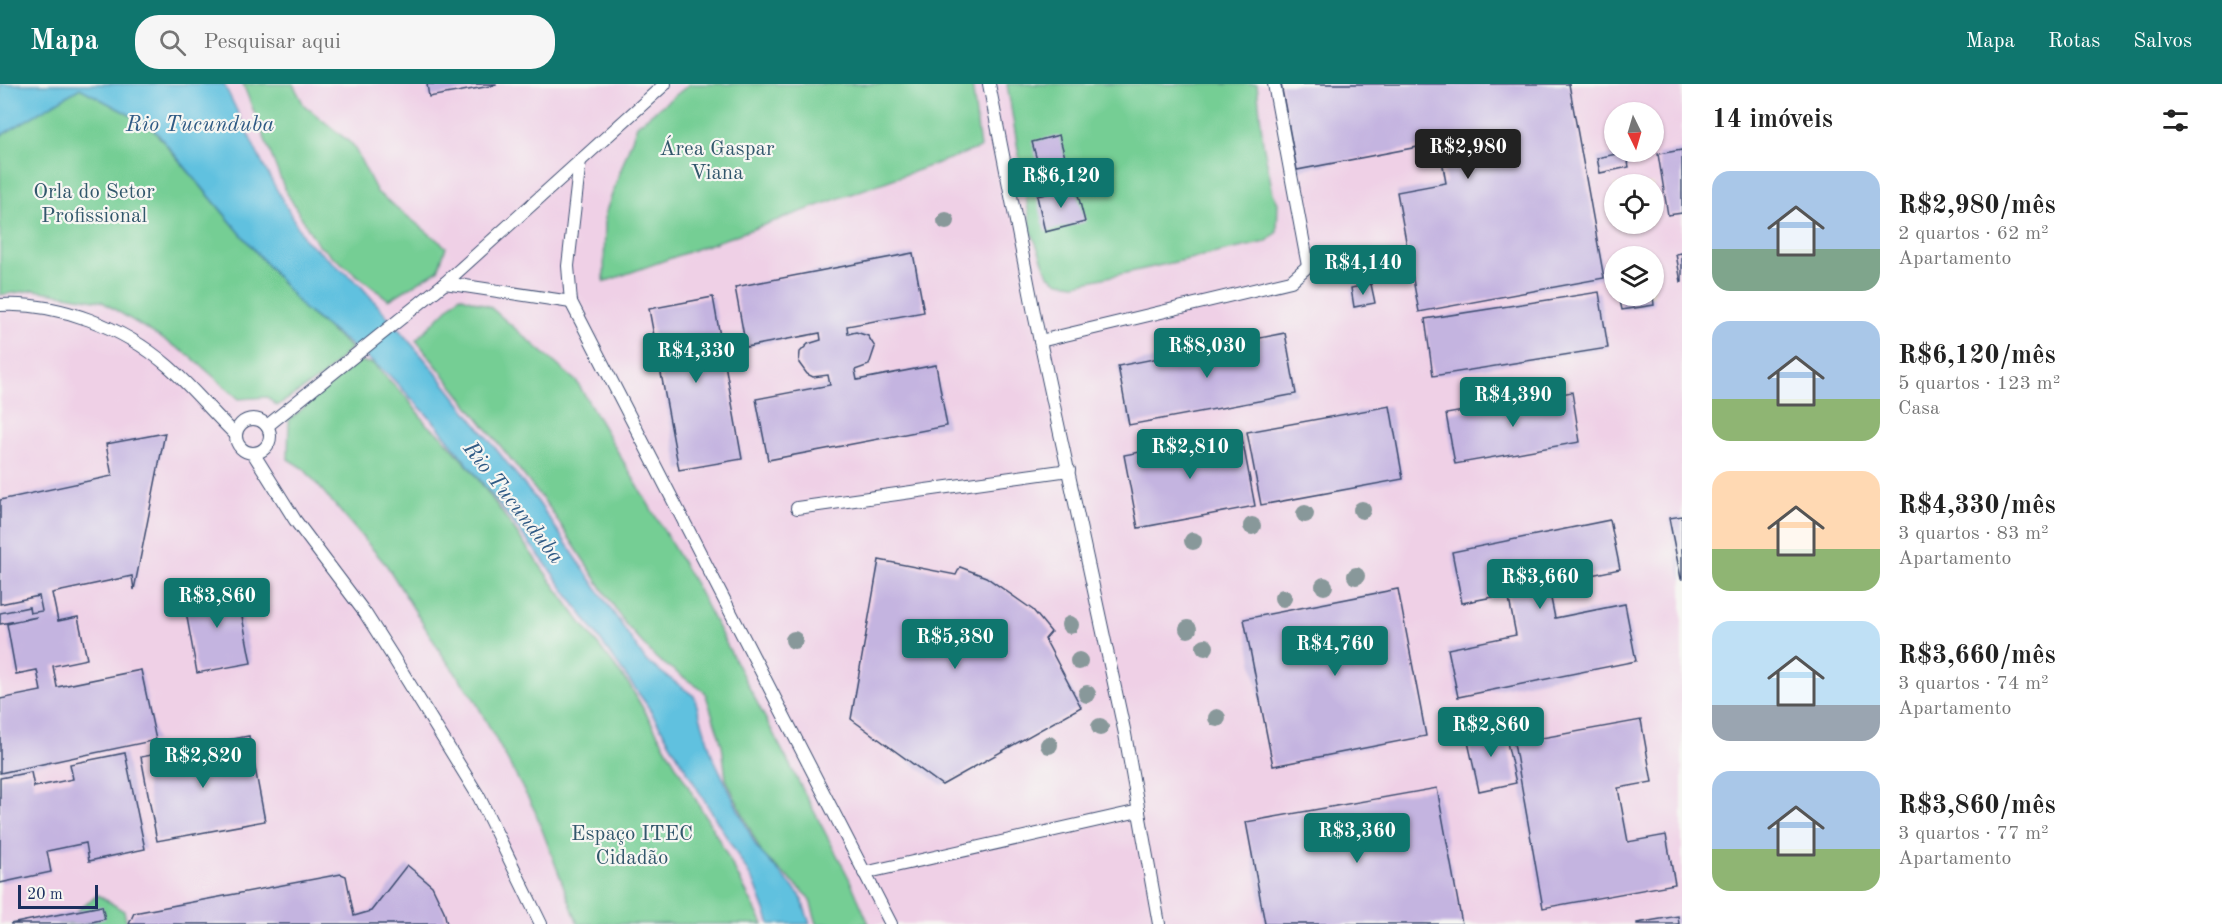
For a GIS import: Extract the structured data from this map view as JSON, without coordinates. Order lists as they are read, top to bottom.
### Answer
{
  "water": ["Rio Tucunduba"],
  "parks": ["Área Gaspar Viana", "Orla do Setor Profissional", "Espaço ITEC Cidadão"],
  "scale_bar": "20 m",
  "north": "bottom",
  "page": {
    "header": "Mapa",
    "search": "Pesquisar aqui",
    "nav": ["Mapa", "Rotas", "Salvos"],
    "heading": "14 imóveis",
    "price": [
      "R$2,980",
      "R$6,120",
      "R$4,140",
      "R$8,030",
      "R$4,330",
      "R$4,390",
      "R$2,810",
      "R$3,660",
      "R$3,860",
      "R$5,380",
      "R$4,760",
      "R$2,860",
      "R$2,820",
      "R$3,360"
    ],
    "list": [
      {
        "name": "R$2,980/mês",
        "note": "2 quartos · 62 m² · Apartamento"
      },
      {
        "name": "R$6,120/mês",
        "note": "5 quartos · 123 m² · Casa"
      },
      {
        "name": "R$4,330/mês",
        "note": "3 quartos · 83 m² · Apartamento"
      },
      {
        "name": "R$3,660/mês",
        "note": "3 quartos · 74 m² · Apartamento"
      },
      {
        "name": "R$3,860/mês",
        "note": "3 quartos · 77 m² · Apartamento"
      }
    ],
    "scale": "20 m"
  }
}
